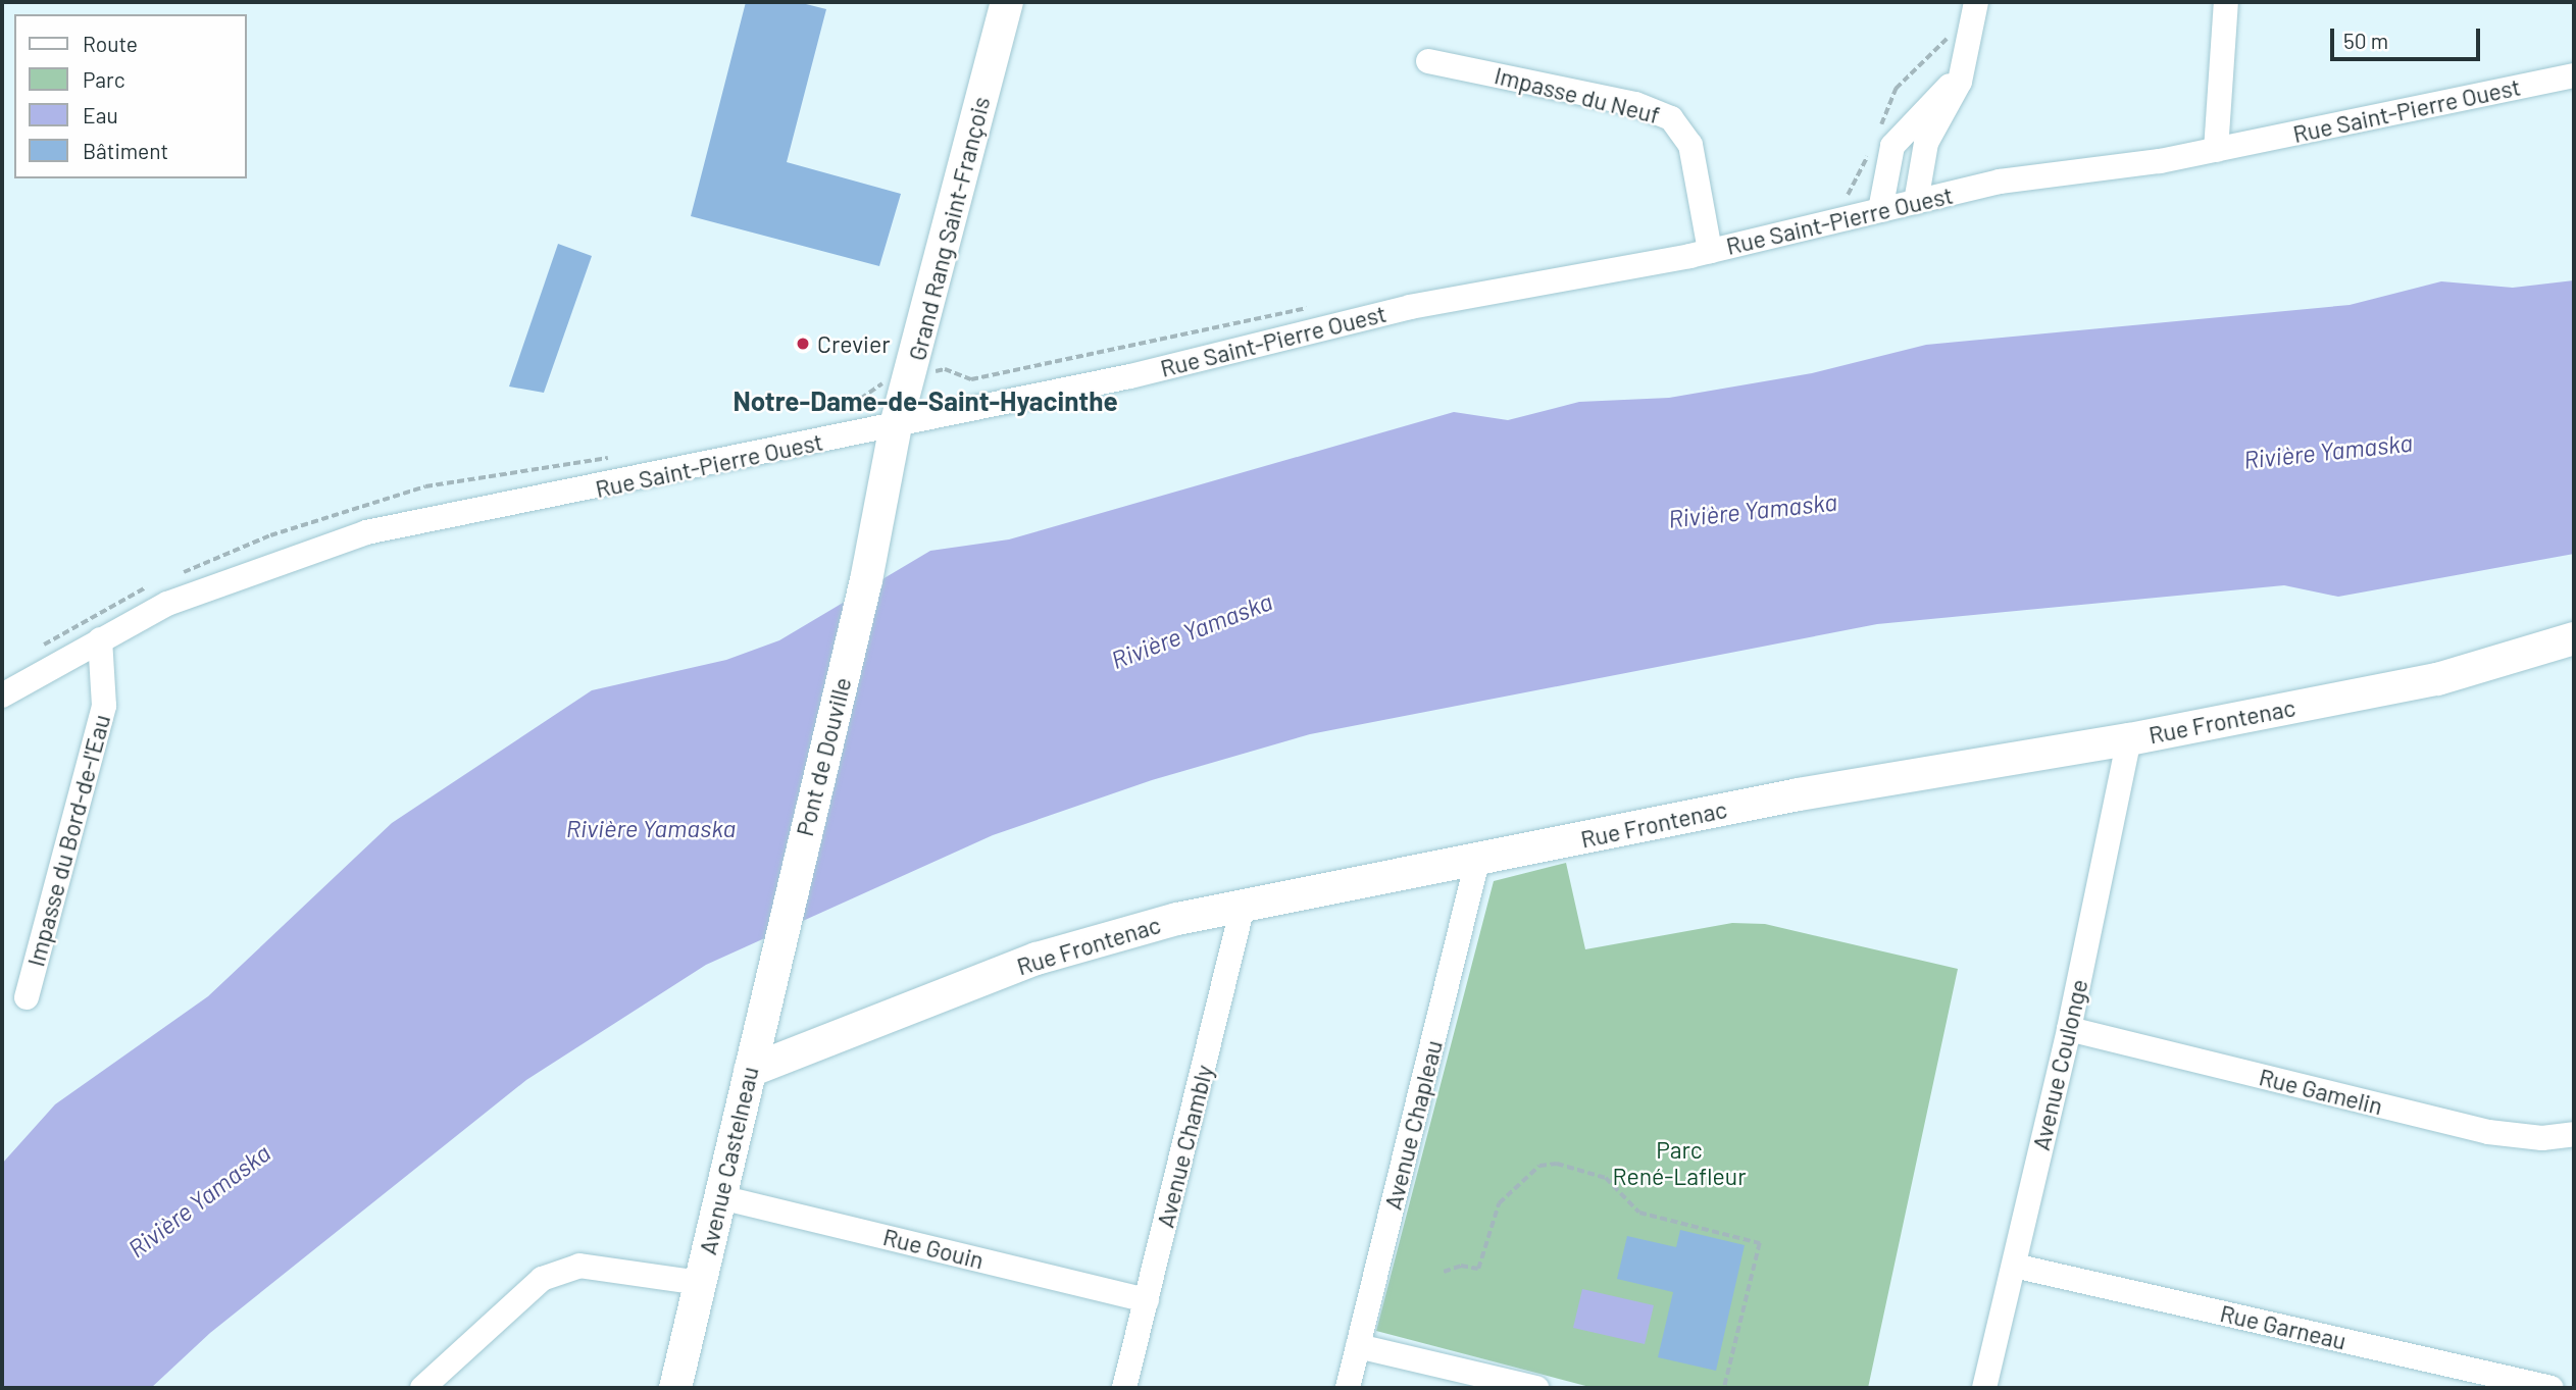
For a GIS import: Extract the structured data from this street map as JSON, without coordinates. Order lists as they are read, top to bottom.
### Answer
{
  "streets": {
    "main road": [
      "Grand Rang Saint-François",
      "Rue Frontenac",
      "Pont de Douville",
      "Avenue Castelneau"
    ],
    "street": [
      "Impasse du Neuf",
      "Rue Saint-Pierre Ouest",
      "Impasse du Bord-de-l'Eau",
      "Avenue Coulonge",
      "Rue Gamelin",
      "Avenue Chapleau",
      "Avenue Chambly",
      "Rue Gouin",
      "Rue Garneau"
    ]
  },
  "crossings": [
    ["Impasse du Neuf", "Rue Saint-Pierre Ouest"],
    ["Rue Saint-Pierre Ouest", "Grand Rang Saint-François"],
    ["Rue Saint-Pierre Ouest", "Impasse du Bord-de-l'Eau"],
    ["Grand Rang Saint-François", "Pont de Douville"],
    ["Rue Frontenac", "Avenue Coulonge"],
    ["Rue Frontenac", "Avenue Chapleau"],
    ["Rue Frontenac", "Avenue Chambly"],
    ["Rue Frontenac", "Avenue Castelneau"],
    ["Pont de Douville", "Avenue Castelneau"],
    ["Avenue Coulonge", "Rue Gamelin"],
    ["Avenue Coulonge", "Rue Garneau"],
    ["Avenue Chambly", "Rue Gouin"],
    ["Avenue Castelneau", "Rue Gouin"]
  ],
  "districts": ["Notre-Dame-de-Saint-Hyacinthe"],
  "water": ["Rivière Yamaska"],
  "parks": ["Parc René-Lafleur"],
  "places": ["Crevier"],
  "legend": [
    "Route",
    "Parc",
    "Eau",
    "Bâtiment"
  ],
  "scale_bar": "50 m"
}
